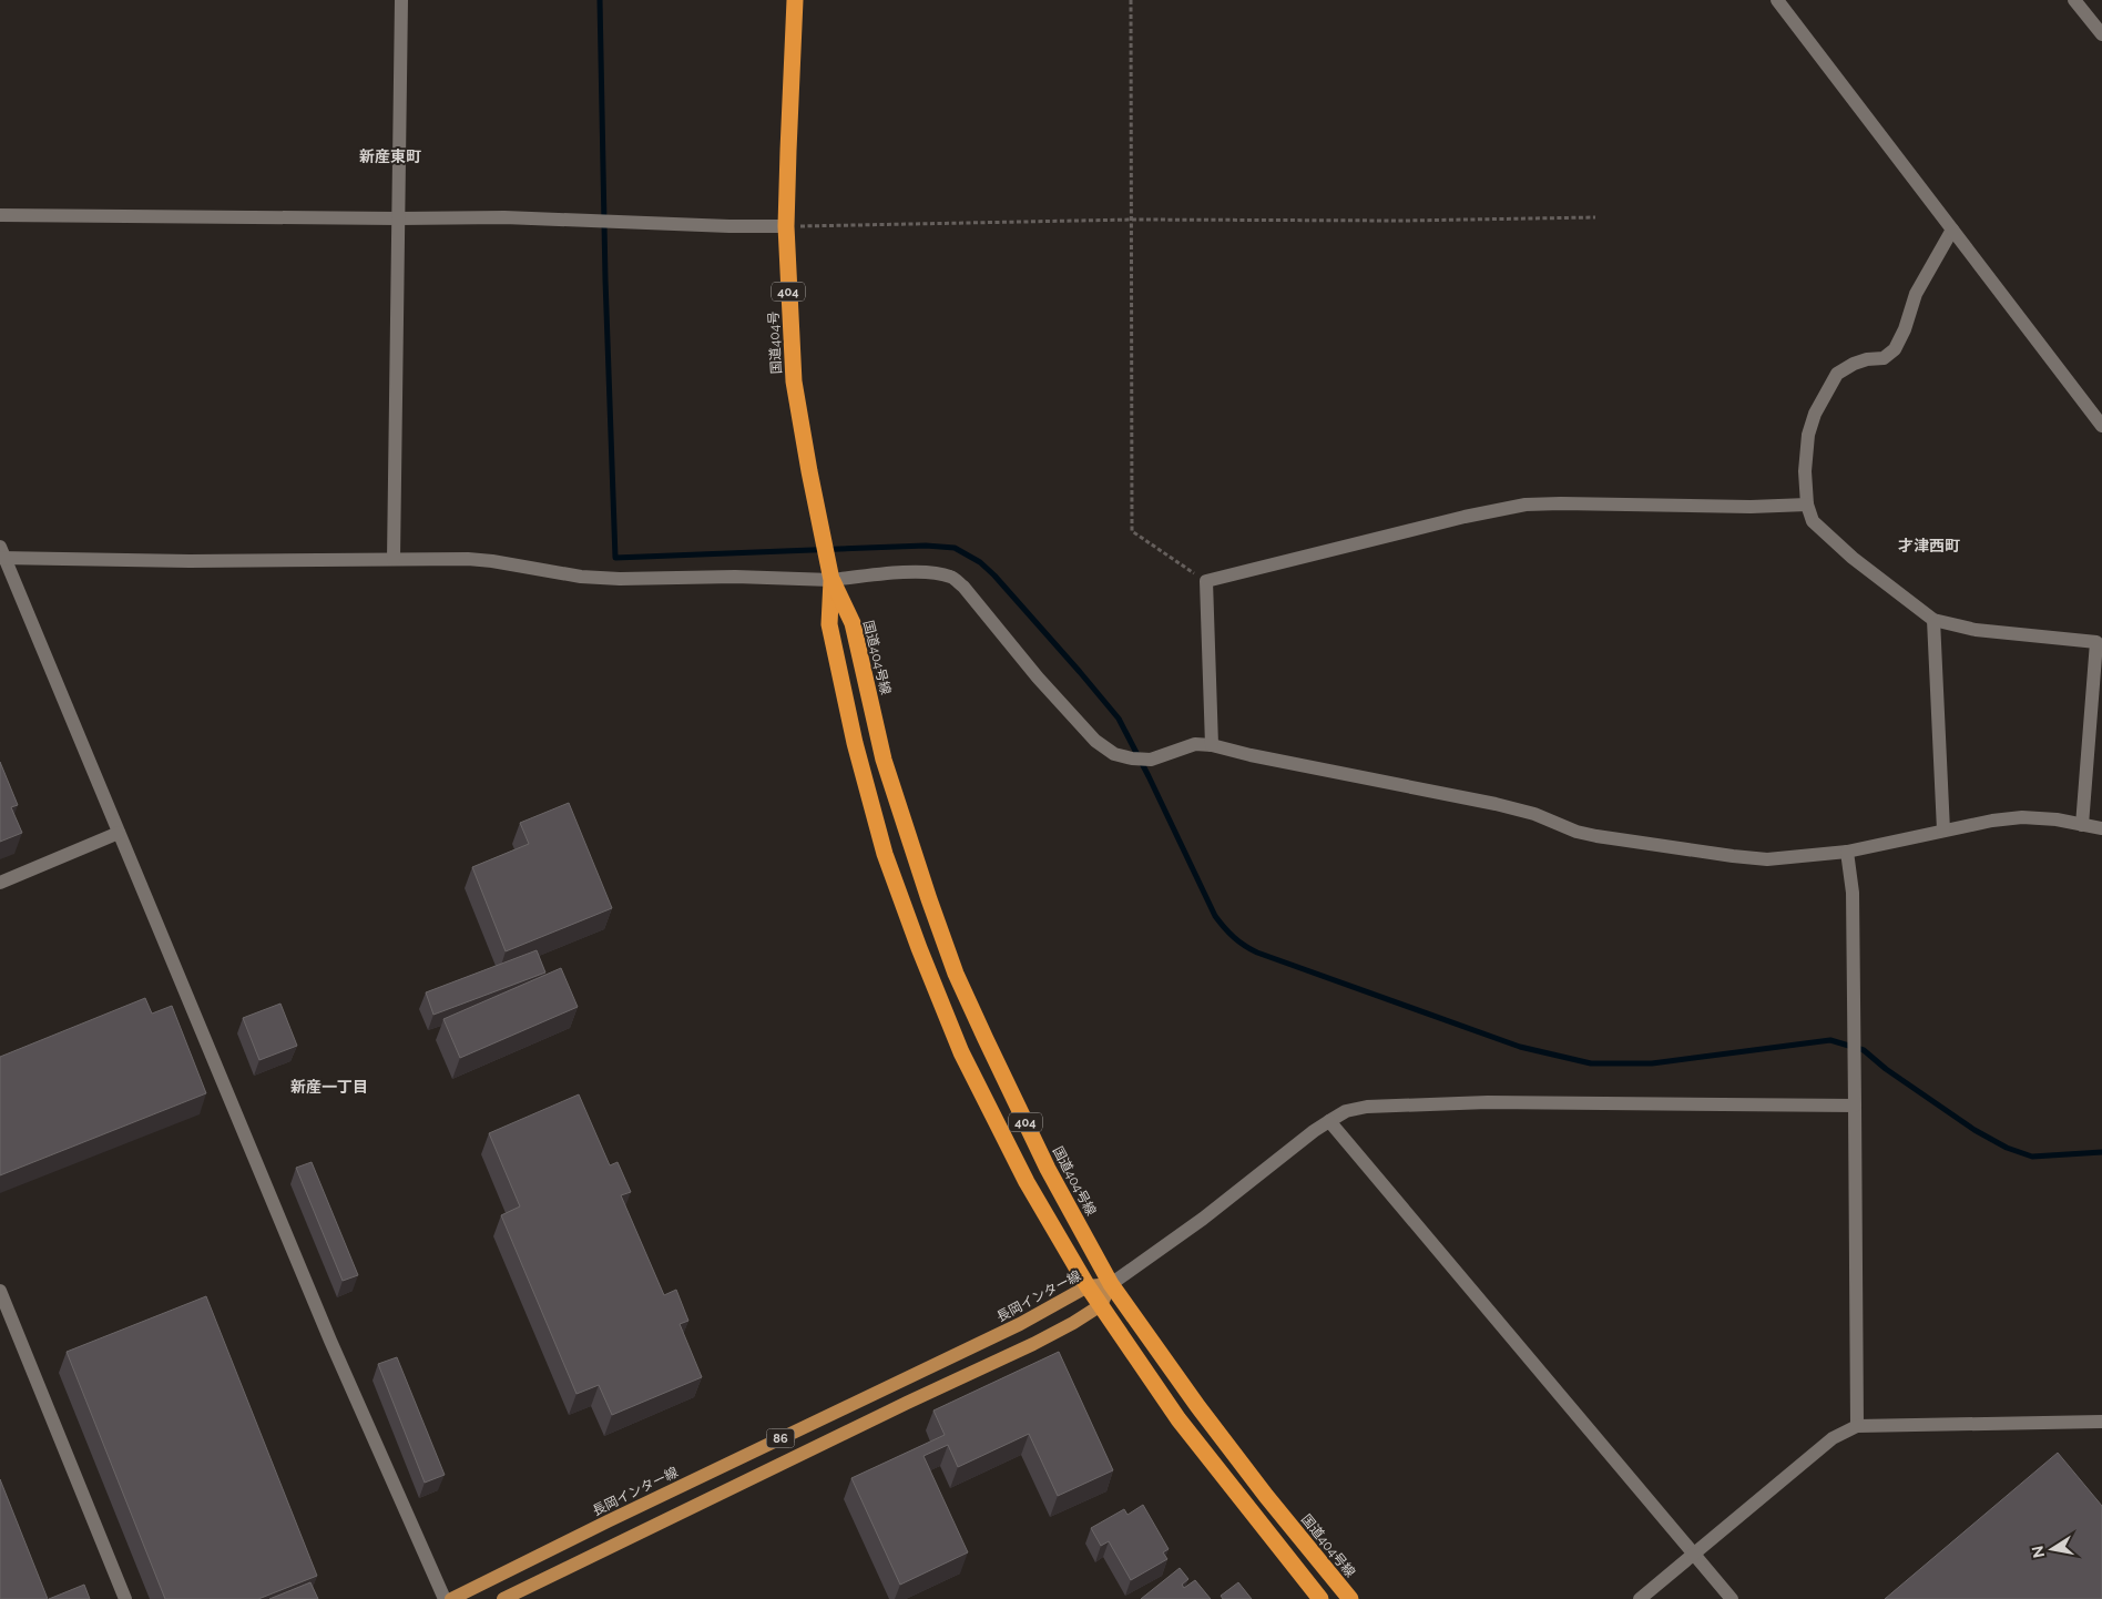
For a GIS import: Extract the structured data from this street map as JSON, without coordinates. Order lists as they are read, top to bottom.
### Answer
{
  "streets": {
    "highway": ["404", "国道404号", "国道404号線"],
    "main road": ["長岡インター線", "86"]
  },
  "crossings": [
    ["404", "国道404号"],
    ["404", "国道404号線"],
    ["404", "長岡インター線"],
    ["404", "86"],
    ["国道404号", "国道404号線"],
    ["国道404号線", "長岡インター線"]
  ],
  "districts": ["新産東町", "才津西町", "新産一丁目"],
  "north": "left"
}
